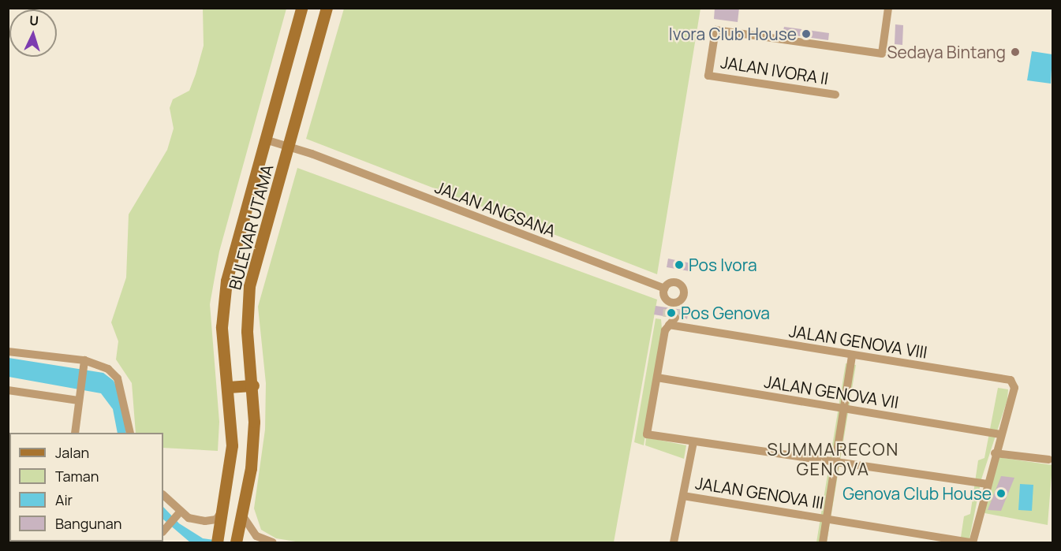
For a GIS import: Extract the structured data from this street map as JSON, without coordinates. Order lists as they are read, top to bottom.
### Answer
{
  "streets": {
    "main road": ["BULEVAR UTAMA"],
    "street": [
      "JALAN IVORA II",
      "JALAN ANGSANA",
      "JALAN GENOVA VIII",
      "JALAN GENOVA VII",
      "JALAN GENOVA III"
    ]
  },
  "crossings": [
    ["JALAN ANGSANA", "BULEVAR UTAMA"],
    ["JALAN GENOVA VIII", "JALAN GENOVA VII"]
  ],
  "districts": ["SUMMARECON GENOVA"],
  "places": [
    "Ivora Club House",
    "Sedaya Bintang",
    "Pos Ivora",
    "Pos Genova",
    "Genova Club House"
  ],
  "legend": [
    "Jalan",
    "Taman",
    "Air",
    "Bangunan"
  ],
  "north": "top"
}
